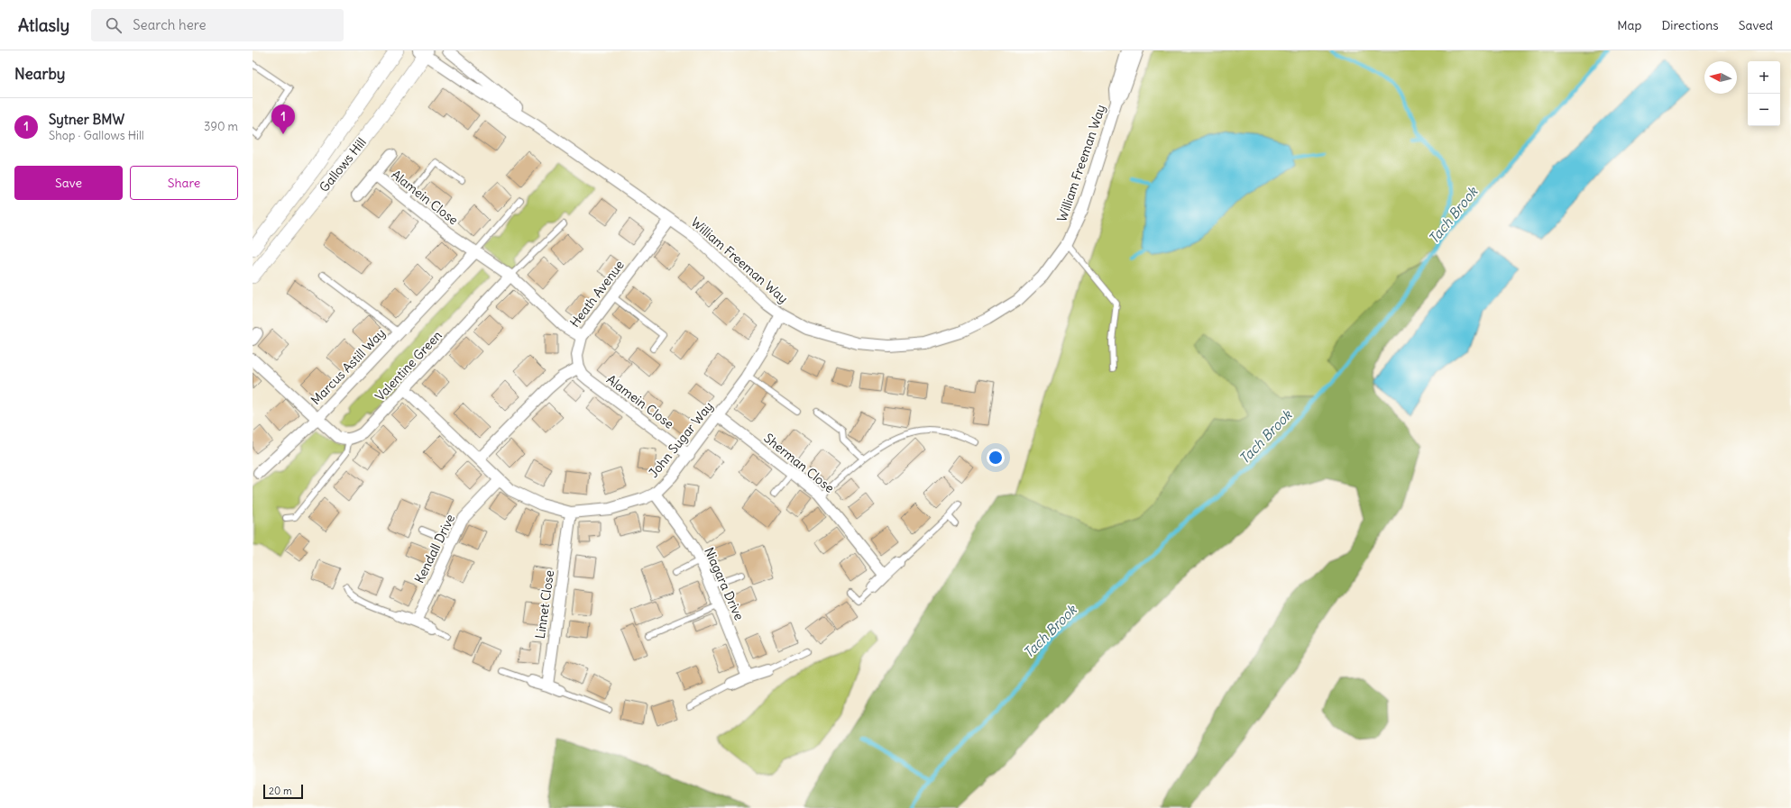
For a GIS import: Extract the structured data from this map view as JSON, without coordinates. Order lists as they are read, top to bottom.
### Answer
{
  "streets": {
    "street": [
      "William Freeman Way",
      "Gallows Hill",
      "Alamein Close",
      "Heath Avenue",
      "Valentine Green",
      "Marcus Astill Way",
      "John Sugar Way",
      "Sherman Close",
      "Kendall Drive",
      "Niagara Drive",
      "Linnet Close"
    ]
  },
  "crossings": [
    ["William Freeman Way", "Heath Avenue"],
    ["William Freeman Way", "John Sugar Way"],
    ["Alamein Close", "Heath Avenue"],
    ["Alamein Close", "Valentine Green"],
    ["Alamein Close", "Marcus Astill Way"],
    ["Alamein Close", "John Sugar Way"],
    ["Valentine Green", "John Sugar Way"],
    ["John Sugar Way", "Sherman Close"],
    ["John Sugar Way", "Kendall Drive"],
    ["John Sugar Way", "Niagara Drive"],
    ["John Sugar Way", "Linnet Close"]
  ],
  "water": ["Tach Brook"],
  "scale_bar": "20 m",
  "north": "left",
  "page": {
    "header": "Atlasly",
    "search": "Search here",
    "nav": ["Map", "Directions", "Saved"],
    "heading": "Nearby",
    "map_buttons": ["+", "−"],
    "list": [
      {
        "mark": "1",
        "name": "Sytner BMW",
        "note": "Shop · Gallows Hill",
        "value": "390 m"
      }
    ],
    "pins": "1",
    "buttons": ["Save", "Share"],
    "scale": "20 m"
  }
}
